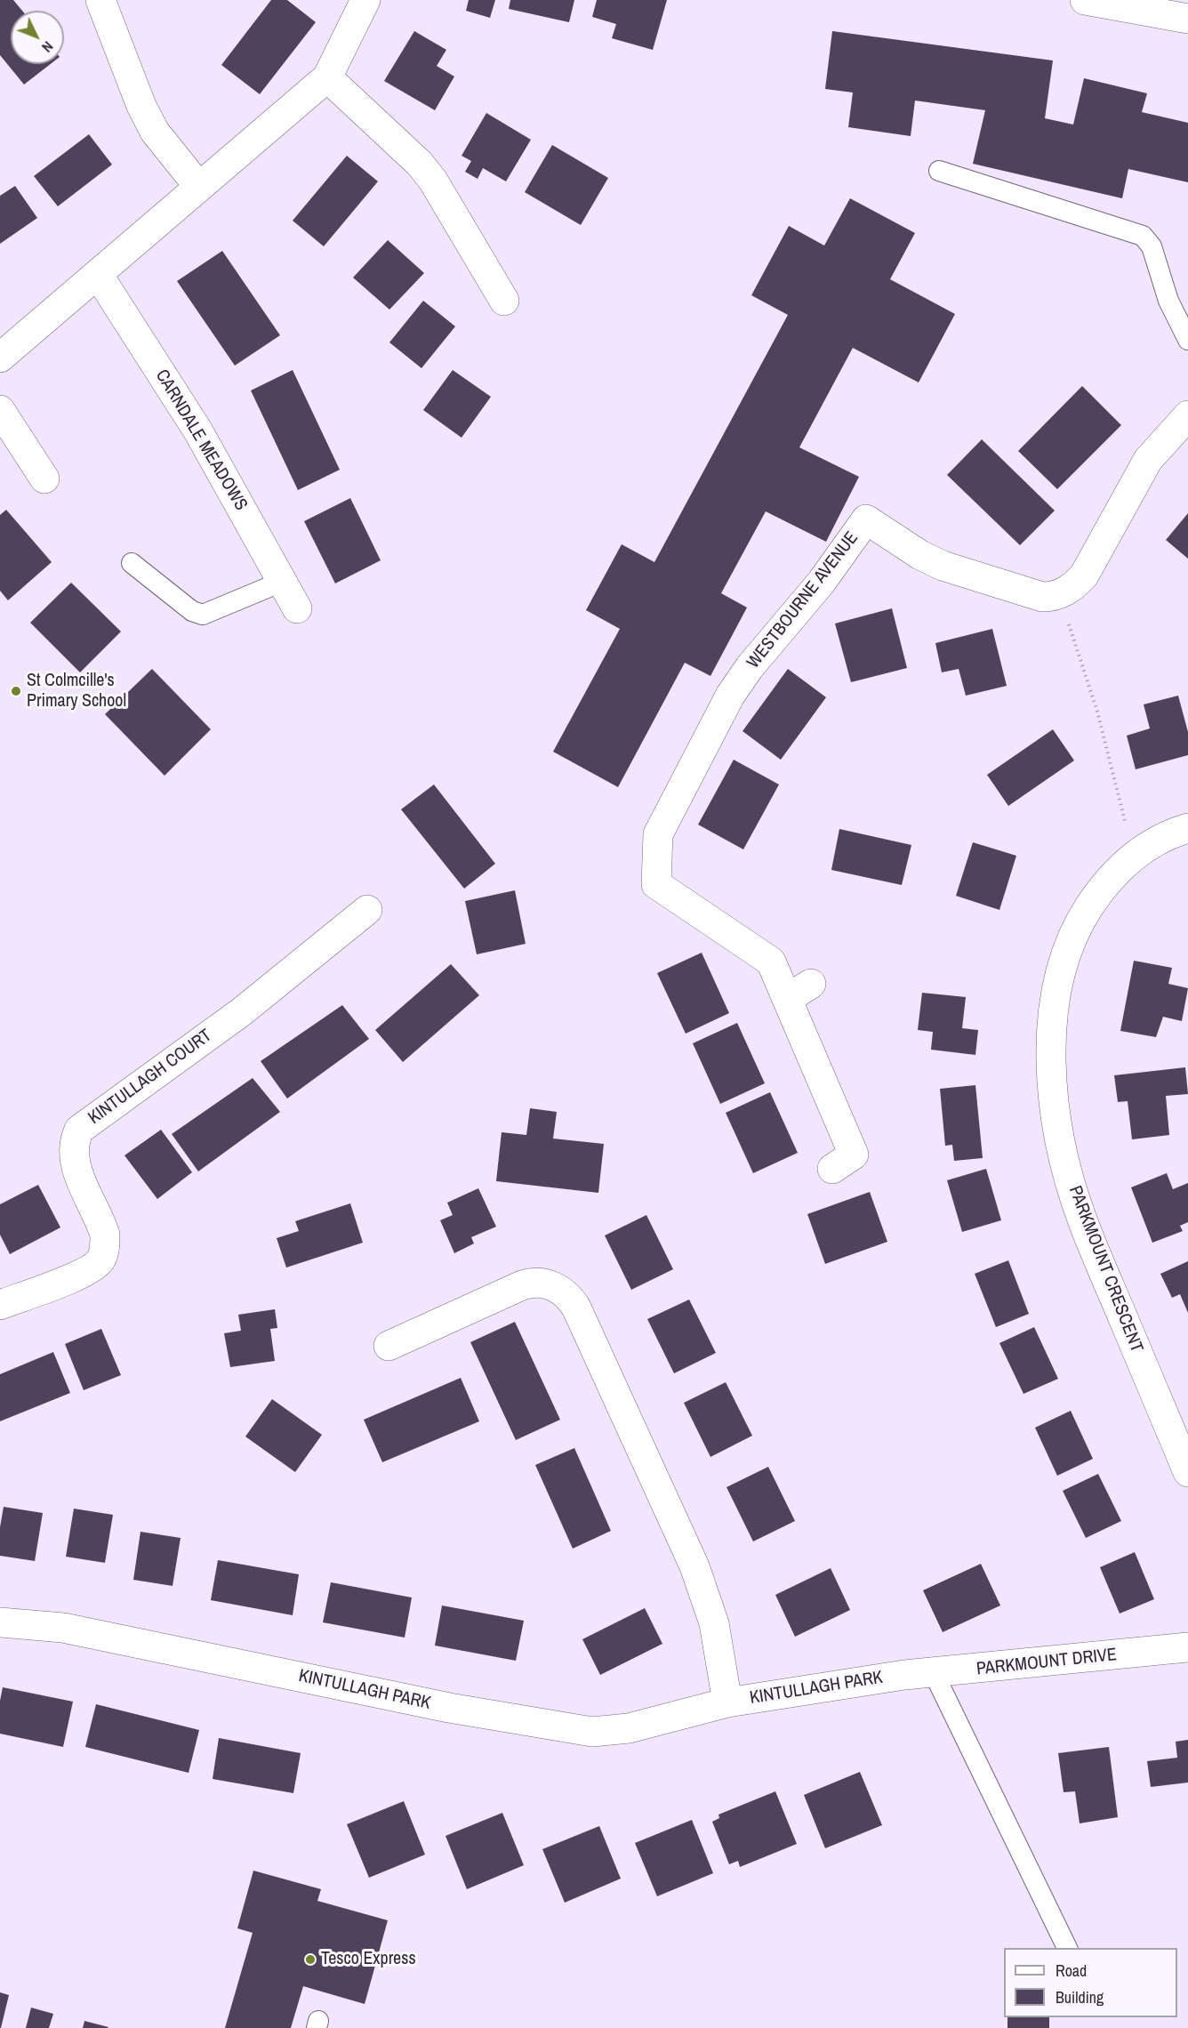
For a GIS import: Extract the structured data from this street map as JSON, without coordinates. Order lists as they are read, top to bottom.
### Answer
{
  "streets": {
    "street": [
      "CARNDALE MEADOWS",
      "WESTBOURNE AVENUE",
      "KINTULLAGH COURT",
      "PARKMOUNT CRESCENT",
      "PARKMOUNT DRIVE",
      "KINTULLAGH PARK"
    ]
  },
  "crossings": [
    ["PARKMOUNT DRIVE", "KINTULLAGH PARK"]
  ],
  "places": ["St Colmcille's Primary School", "Tesco Express"],
  "legend": ["Road", "Building"],
  "north": "bottom right"
}
